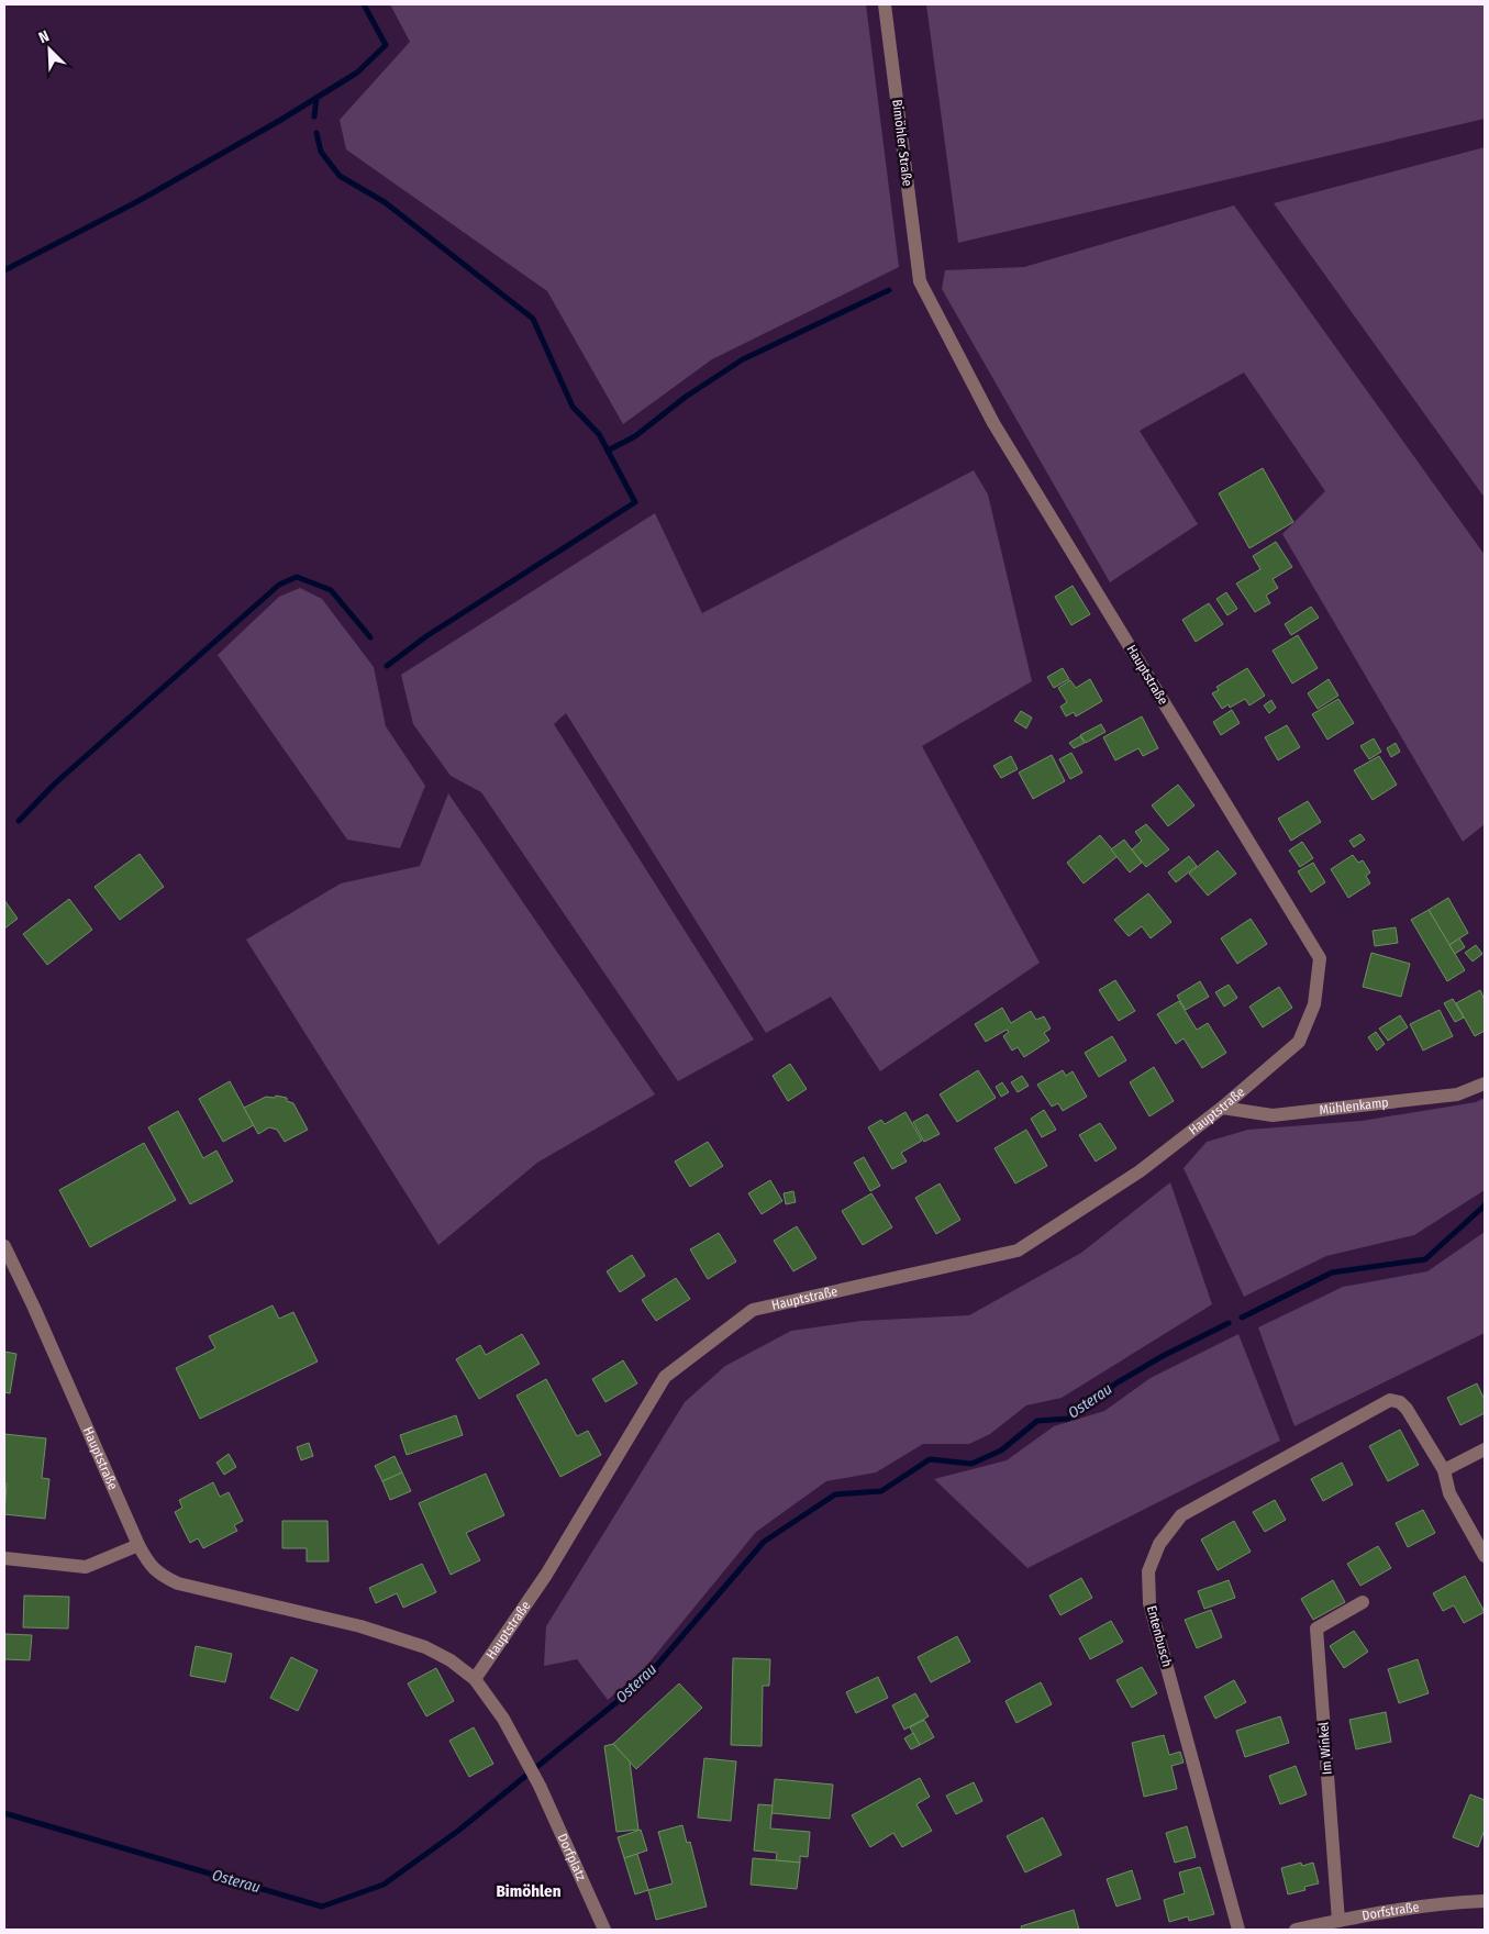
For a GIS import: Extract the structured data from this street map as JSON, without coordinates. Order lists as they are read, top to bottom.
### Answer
{
  "streets": {
    "street": [
      "Bimöhler Straße",
      "Hauptstraße",
      "Mühlenkamp",
      "Entenbusch",
      "Im Winkel",
      "Dorfplatz",
      "Dorfstraße"
    ]
  },
  "crossings": [
    ["Bimöhler Straße", "Hauptstraße"],
    ["Hauptstraße", "Mühlenkamp"],
    ["Hauptstraße", "Dorfplatz"],
    ["Im Winkel", "Dorfstraße"]
  ],
  "districts": ["Bimöhlen"],
  "water": ["Osterau"],
  "north": "top left"
}
